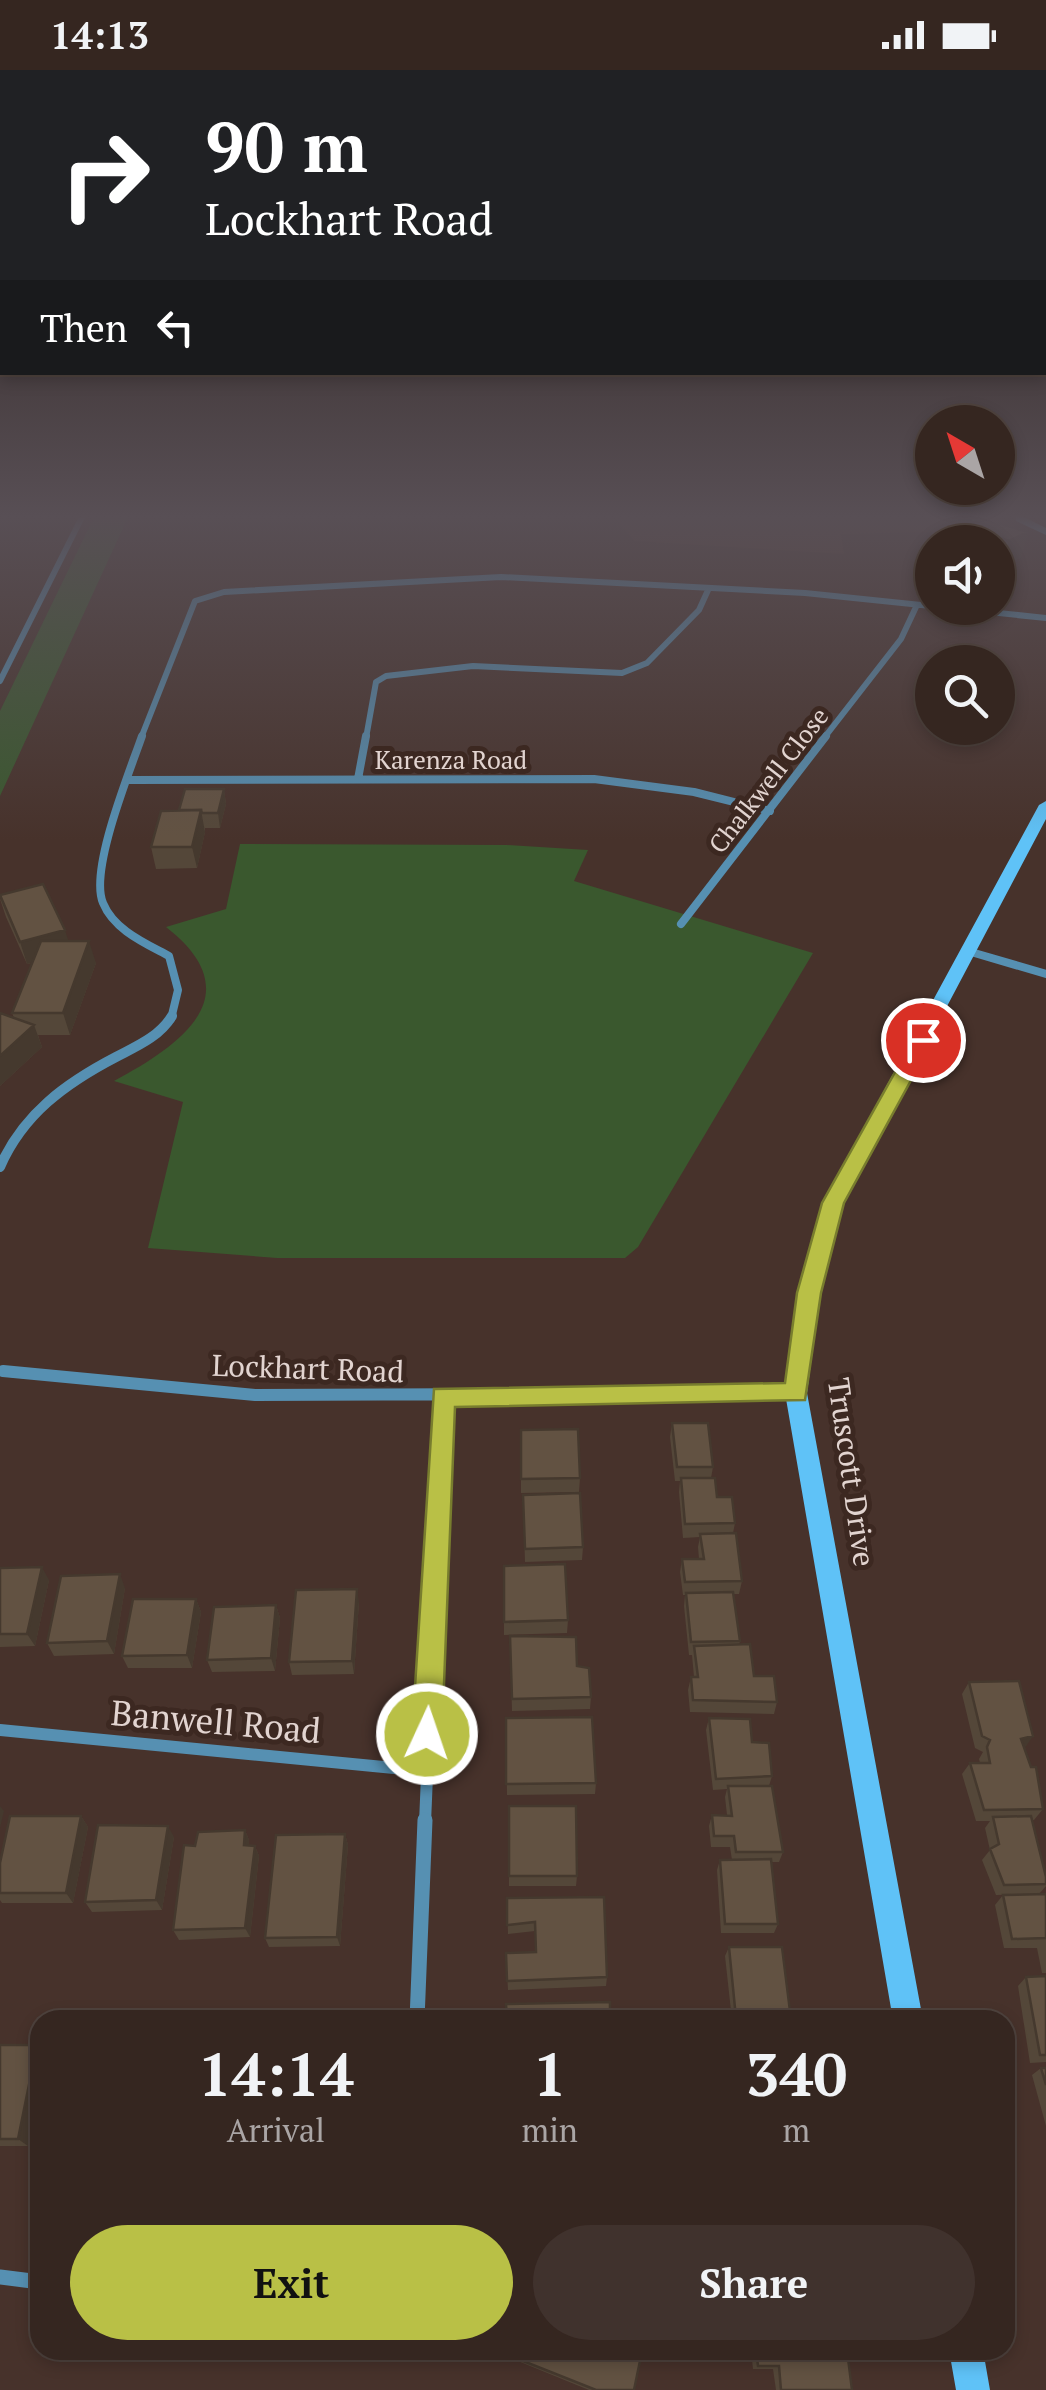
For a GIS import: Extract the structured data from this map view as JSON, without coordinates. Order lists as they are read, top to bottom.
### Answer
{
  "streets": {
    "street": [
      "Karenza Road",
      "Chalkwell Close",
      "Lockhart Road",
      "Truscott Drive",
      "Banwell Road"
    ]
  },
  "crossings": [
    ["Karenza Road", "Chalkwell Close"],
    ["Lockhart Road", "Truscott Drive"]
  ],
  "north": "top left",
  "page": {
    "status": "14:13",
    "turn": ["90 m", "Lockhart Road"],
    "then": "Then",
    "eta": [
      "14:14",
      "Arrival",
      "1",
      "min",
      "340",
      "m"
    ],
    "buttons": ["Exit", "Share"]
  }
}
